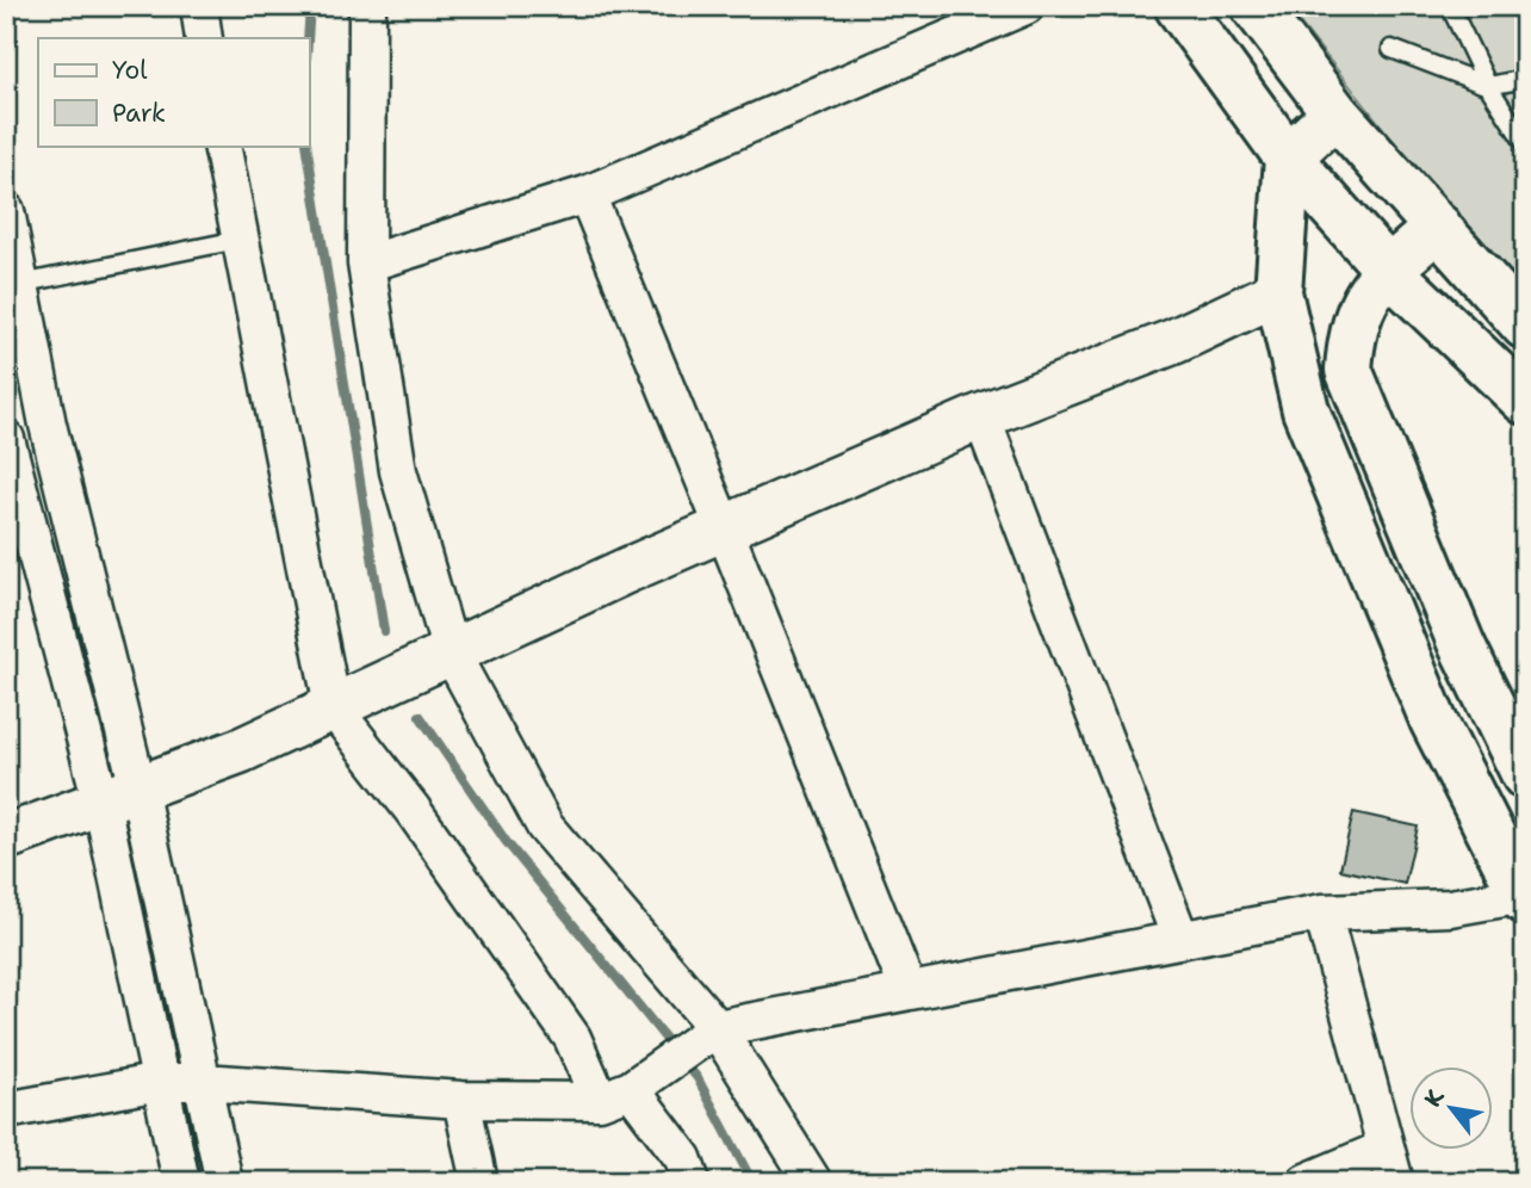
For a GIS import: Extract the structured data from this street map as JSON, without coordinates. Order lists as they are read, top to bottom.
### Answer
{
  "legend": ["Yol", "Park"],
  "north": "top left"
}
